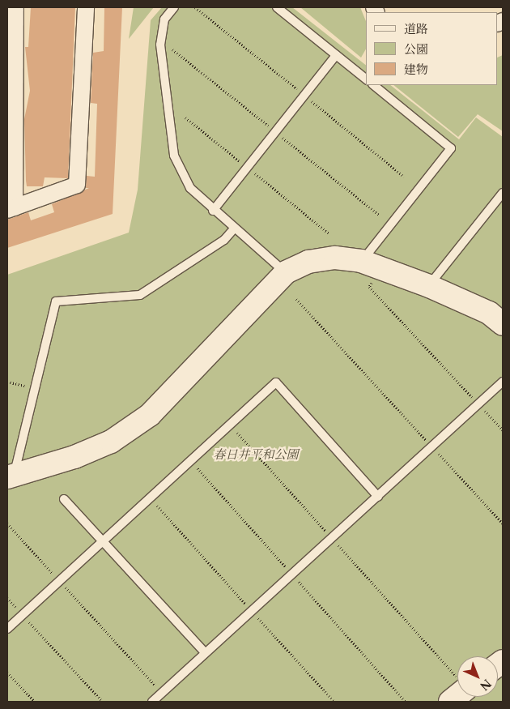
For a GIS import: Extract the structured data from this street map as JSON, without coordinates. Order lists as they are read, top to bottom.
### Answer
{
  "parks": ["春日井平和公園"],
  "legend": ["道路", "公園", "建物"],
  "north": "bottom right"
}
